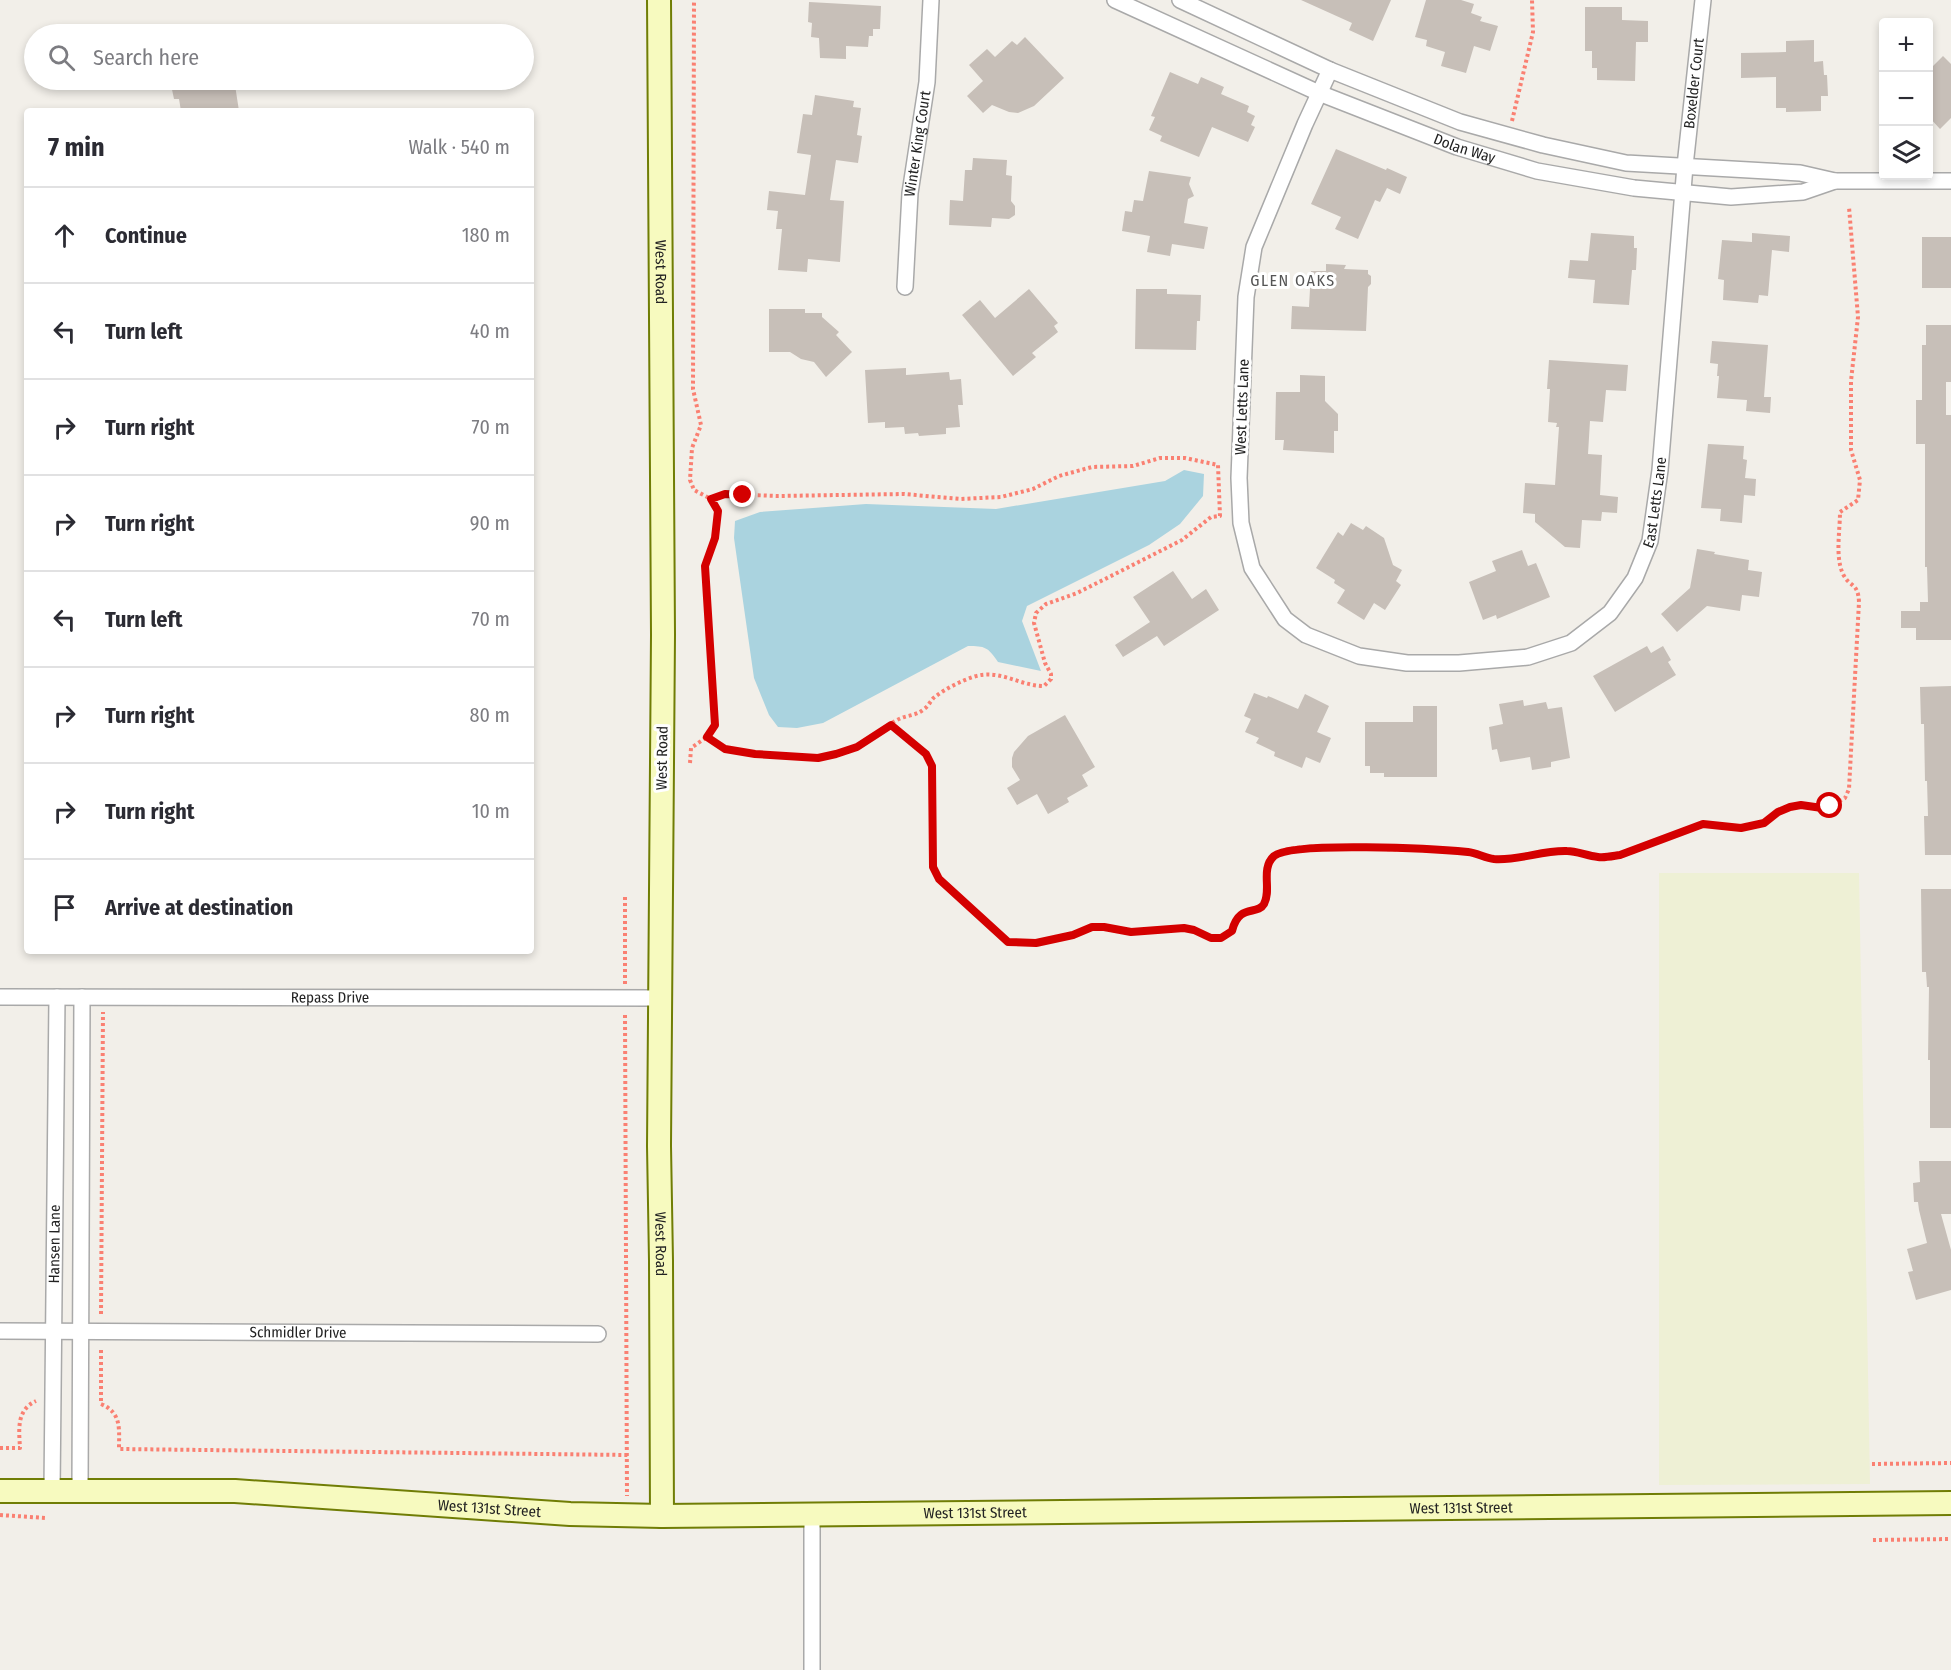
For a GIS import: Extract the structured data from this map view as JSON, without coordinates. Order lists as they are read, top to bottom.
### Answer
{
  "streets": {
    "street": [
      "Boxelder Court",
      "Winter King Court",
      "Dolan Way",
      "West Road",
      "West Letts Lane",
      "East Letts Lane",
      "Repass Drive",
      "Hansen Lane",
      "Schmidler Drive",
      "West 131st Street"
    ]
  },
  "crossings": [
    ["Boxelder Court", "Dolan Way"],
    ["Boxelder Court", "East Letts Lane"],
    ["Dolan Way", "West Letts Lane"],
    ["Dolan Way", "East Letts Lane"],
    ["West Road", "Repass Drive"],
    ["West Road", "West 131st Street"],
    ["West Letts Lane", "East Letts Lane"],
    ["Repass Drive", "Hansen Lane"],
    ["Hansen Lane", "Schmidler Drive"],
    ["Hansen Lane", "West 131st Street"]
  ],
  "districts": ["GLEN OAKS"],
  "page": {
    "map_buttons": ["+", "−"],
    "search": "Search here",
    "heading": ["7 min", "Walk · 540 m"],
    "list": [
      ["Continue", "180 m"],
      ["Turn left", "40 m"],
      ["Turn right", "70 m"],
      ["Turn right", "90 m"],
      ["Turn left", "70 m"],
      ["Turn right", "80 m"],
      ["Turn right", "10 m"],
      "Arrive at destination"
    ]
  }
}
